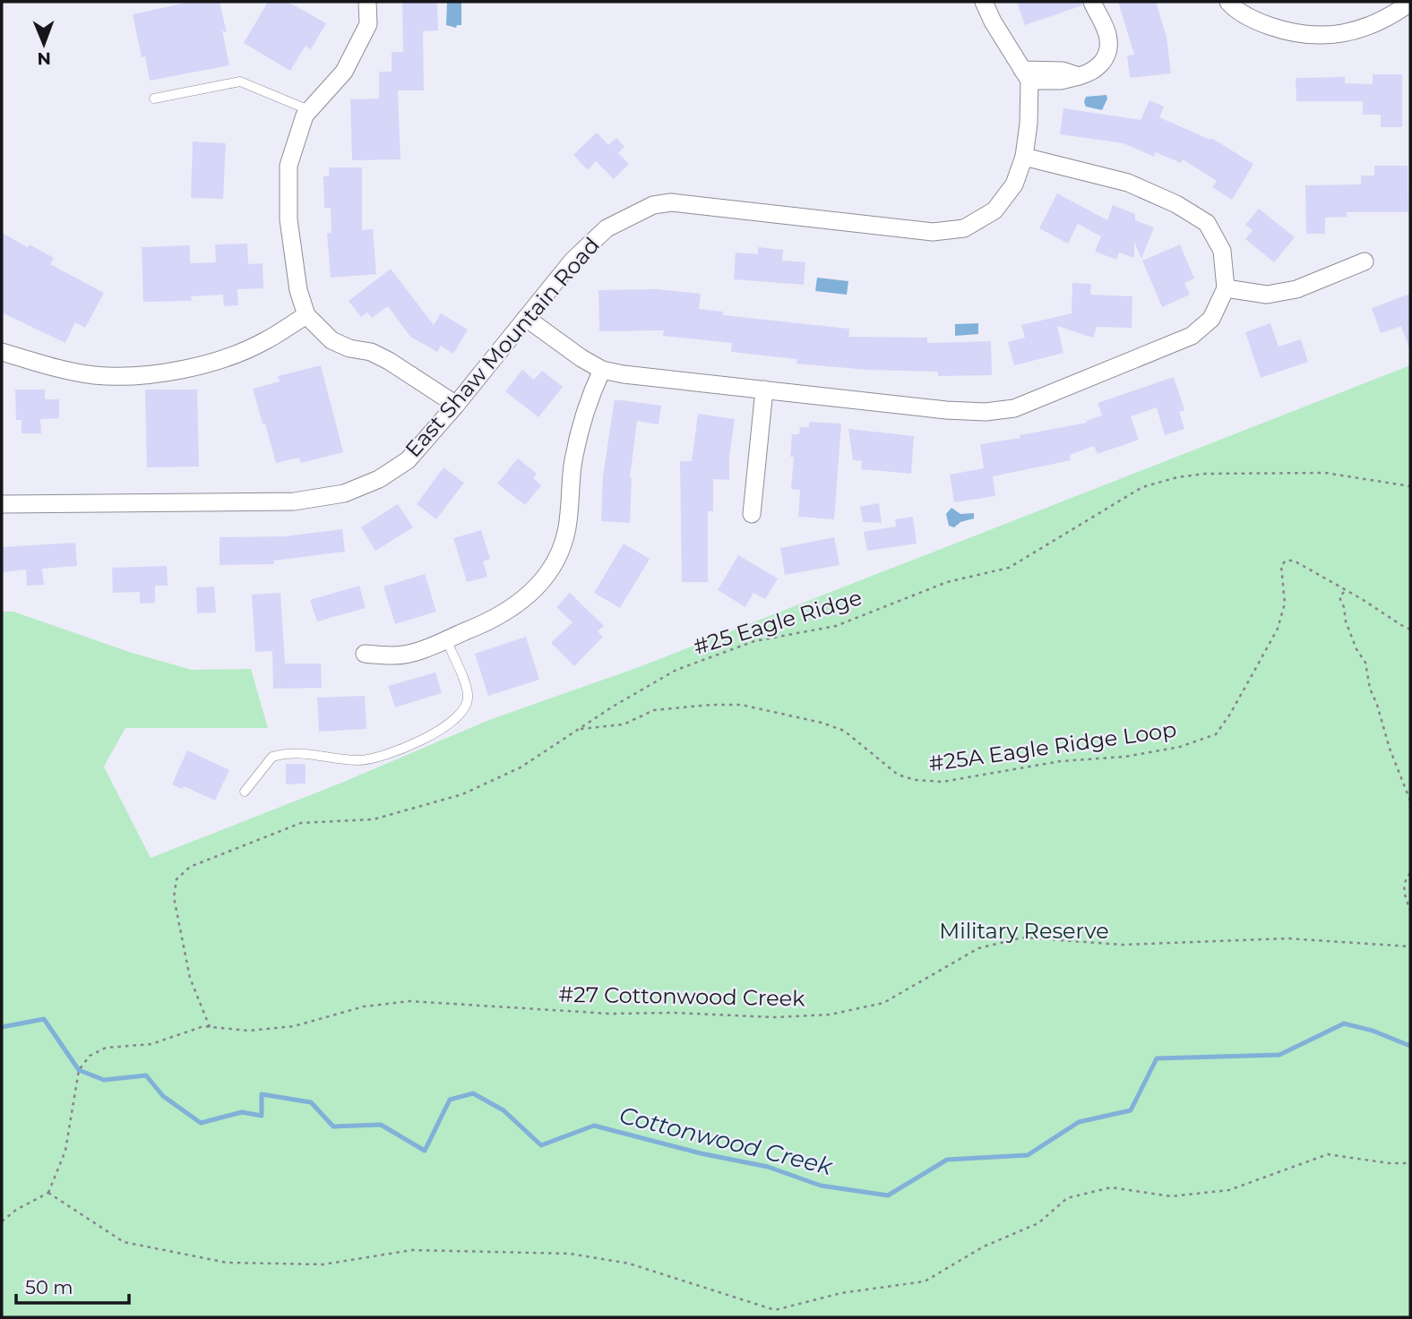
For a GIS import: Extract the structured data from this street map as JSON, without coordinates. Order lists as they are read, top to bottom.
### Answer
{
  "streets": {
    "street": ["East Shaw Mountain Road"],
    "path": ["#25 Eagle Ridge", "#25A Eagle Ridge Loop", "#27 Cottonwood Creek"]
  },
  "crossings": [
    ["#25 Eagle Ridge", "#25A Eagle Ridge Loop"],
    ["#25 Eagle Ridge", "#27 Cottonwood Creek"]
  ],
  "water": ["Cottonwood Creek"],
  "parks": ["Military Reserve"],
  "scale_bar": "50 m",
  "north": "bottom"
}
